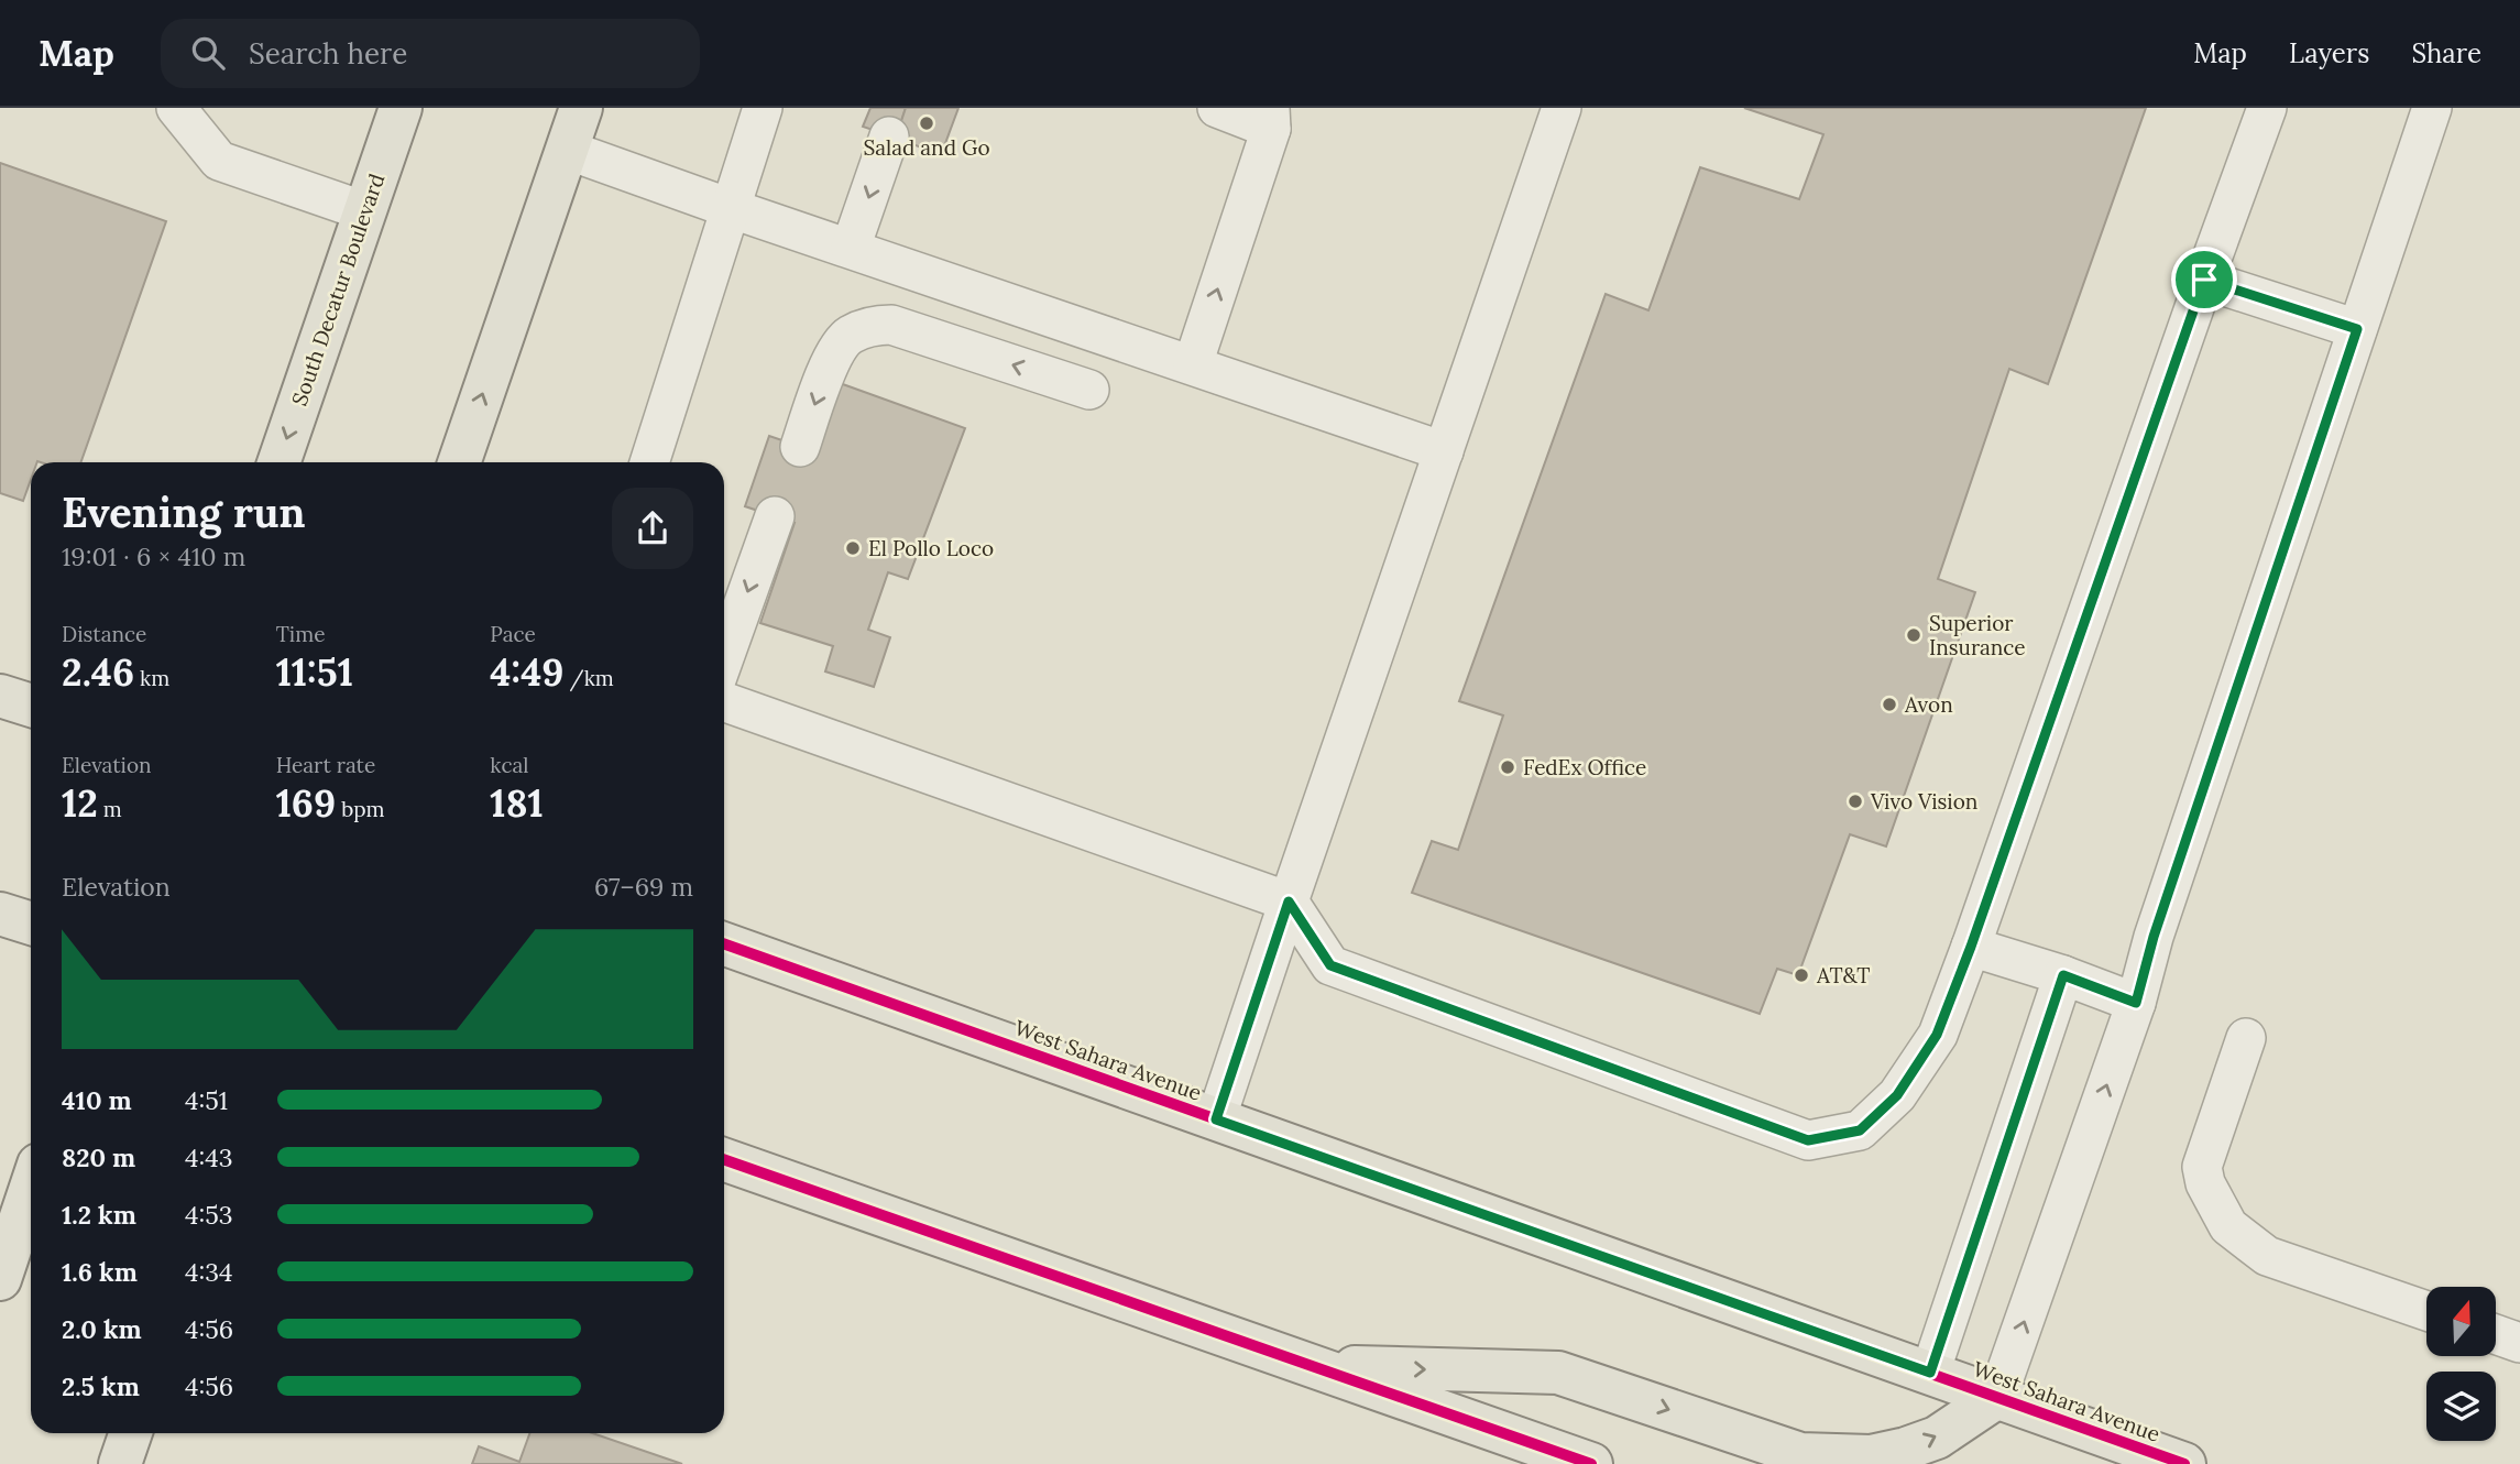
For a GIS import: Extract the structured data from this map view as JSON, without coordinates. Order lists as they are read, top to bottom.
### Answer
{
  "streets": {
    "main road": ["South Decatur Boulevard", "West Sahara Avenue"]
  },
  "places": [
    "Salad and Go",
    "El Pollo Loco",
    "Superior Insurance",
    "Avon",
    "FedEx Office",
    "Vivo Vision",
    "AT&T"
  ],
  "north": "top",
  "page": {
    "header": "Map",
    "search": "Search here",
    "nav": ["Map", "Layers", "Share"],
    "heading": ["Evening run", "19:01 · 6 × 410 m"],
    "stats": [
      ["Distance", "2.46 km"],
      ["Time", "11:51"],
      ["Pace", "4:49 /km"],
      ["Elevation", "12 m"],
      ["Heart rate", "169 bpm"],
      ["kcal", "181"]
    ],
    "chart": ["Elevation", "67–69 m"],
    "list": [
      {
        "name": "410 m",
        "note": "4:51"
      },
      {
        "name": "820 m",
        "note": "4:43"
      },
      {
        "name": "1.2 km",
        "note": "4:53"
      },
      {
        "name": "1.6 km",
        "note": "4:34"
      },
      {
        "name": "2.0 km",
        "note": "4:56"
      },
      {
        "name": "2.5 km",
        "note": "4:56"
      }
    ]
  }
}
